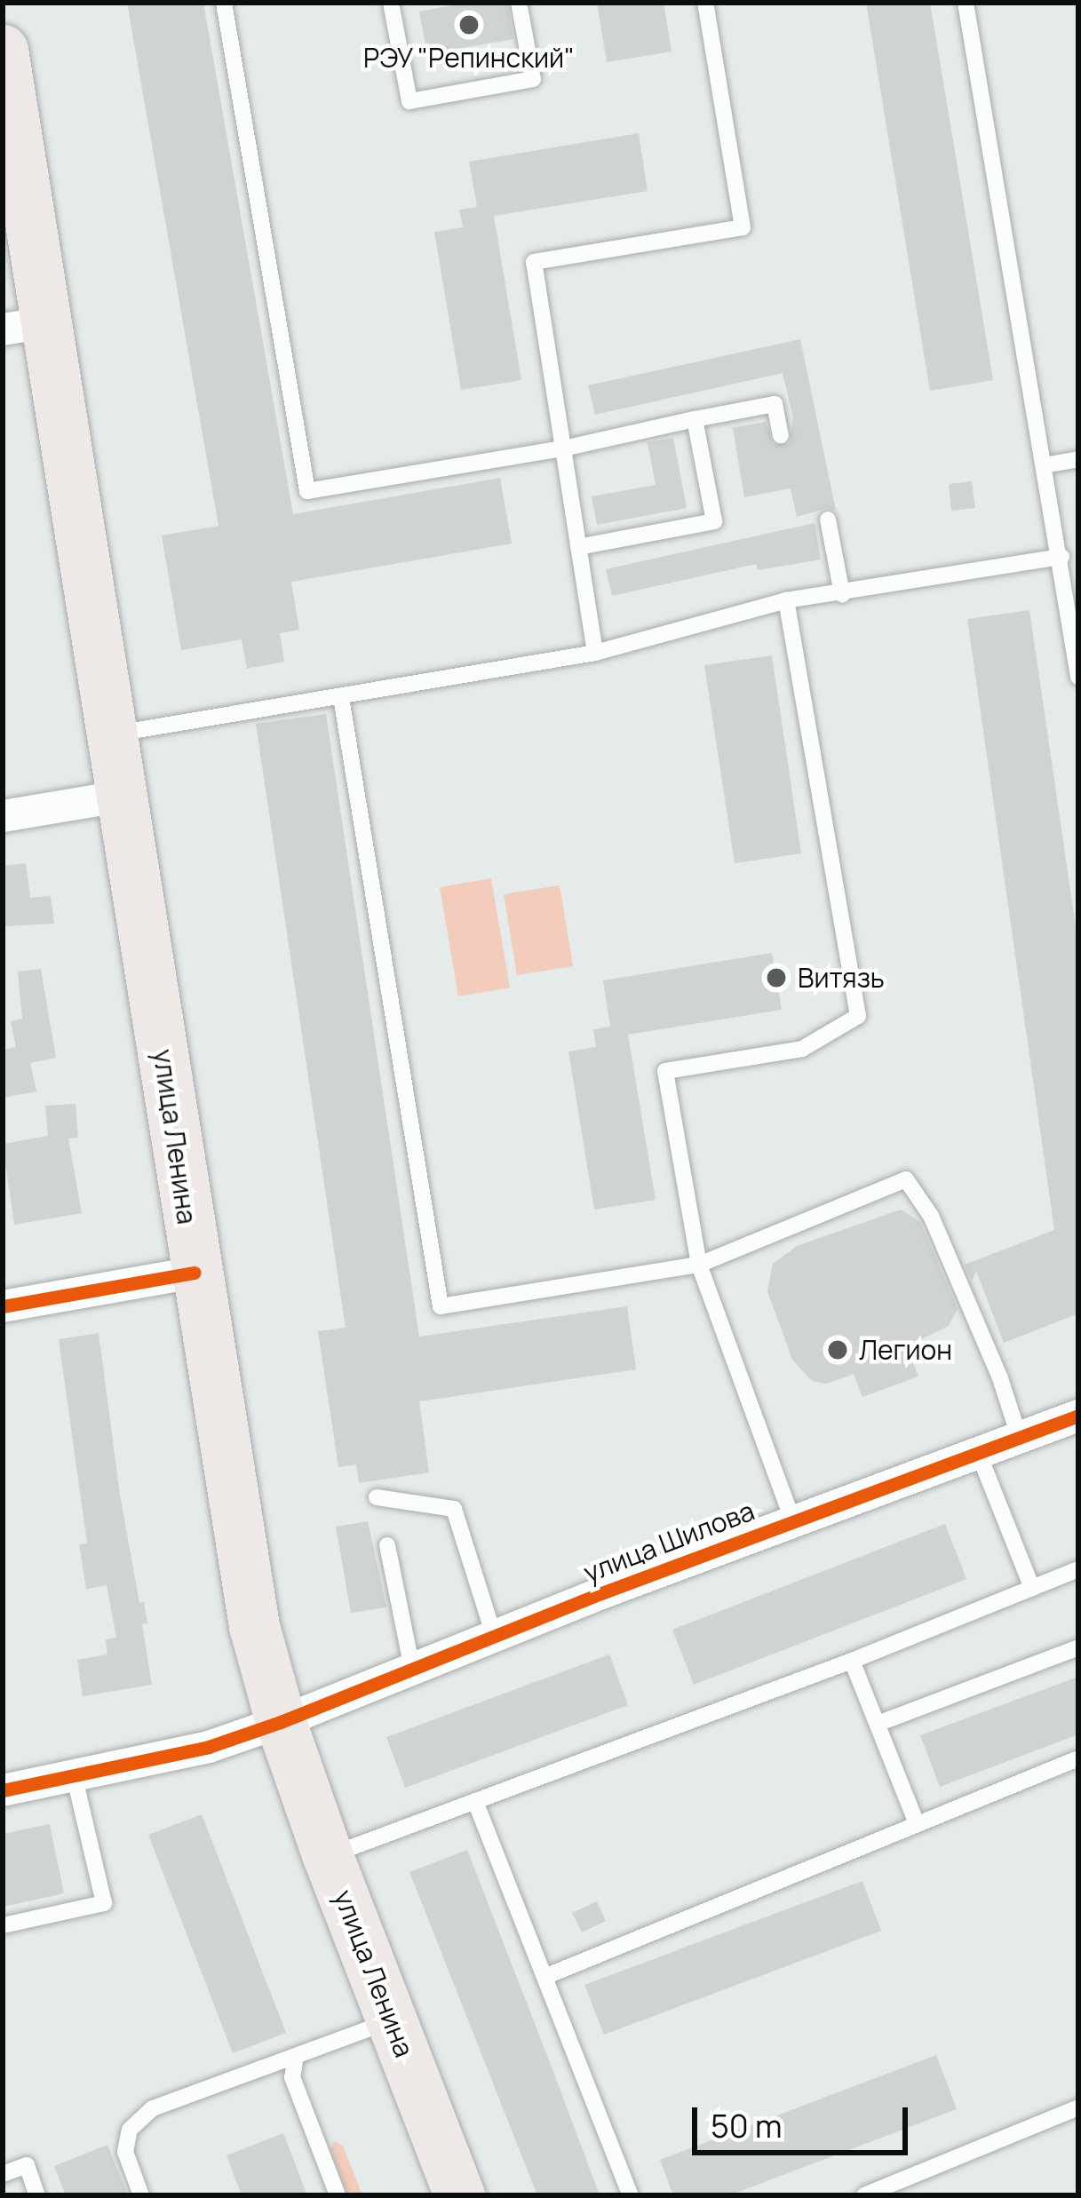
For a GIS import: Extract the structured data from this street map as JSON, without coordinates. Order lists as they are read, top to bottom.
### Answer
{
  "streets": {
    "main road": ["улица Ленина"],
    "street": ["улица Шилова"]
  },
  "crossings": [
    ["улица Ленина", "улица Шилова"]
  ],
  "places": ["РЭУ \"Репинский\"", "Витязь", "Легион"],
  "scale_bar": "50 m"
}
